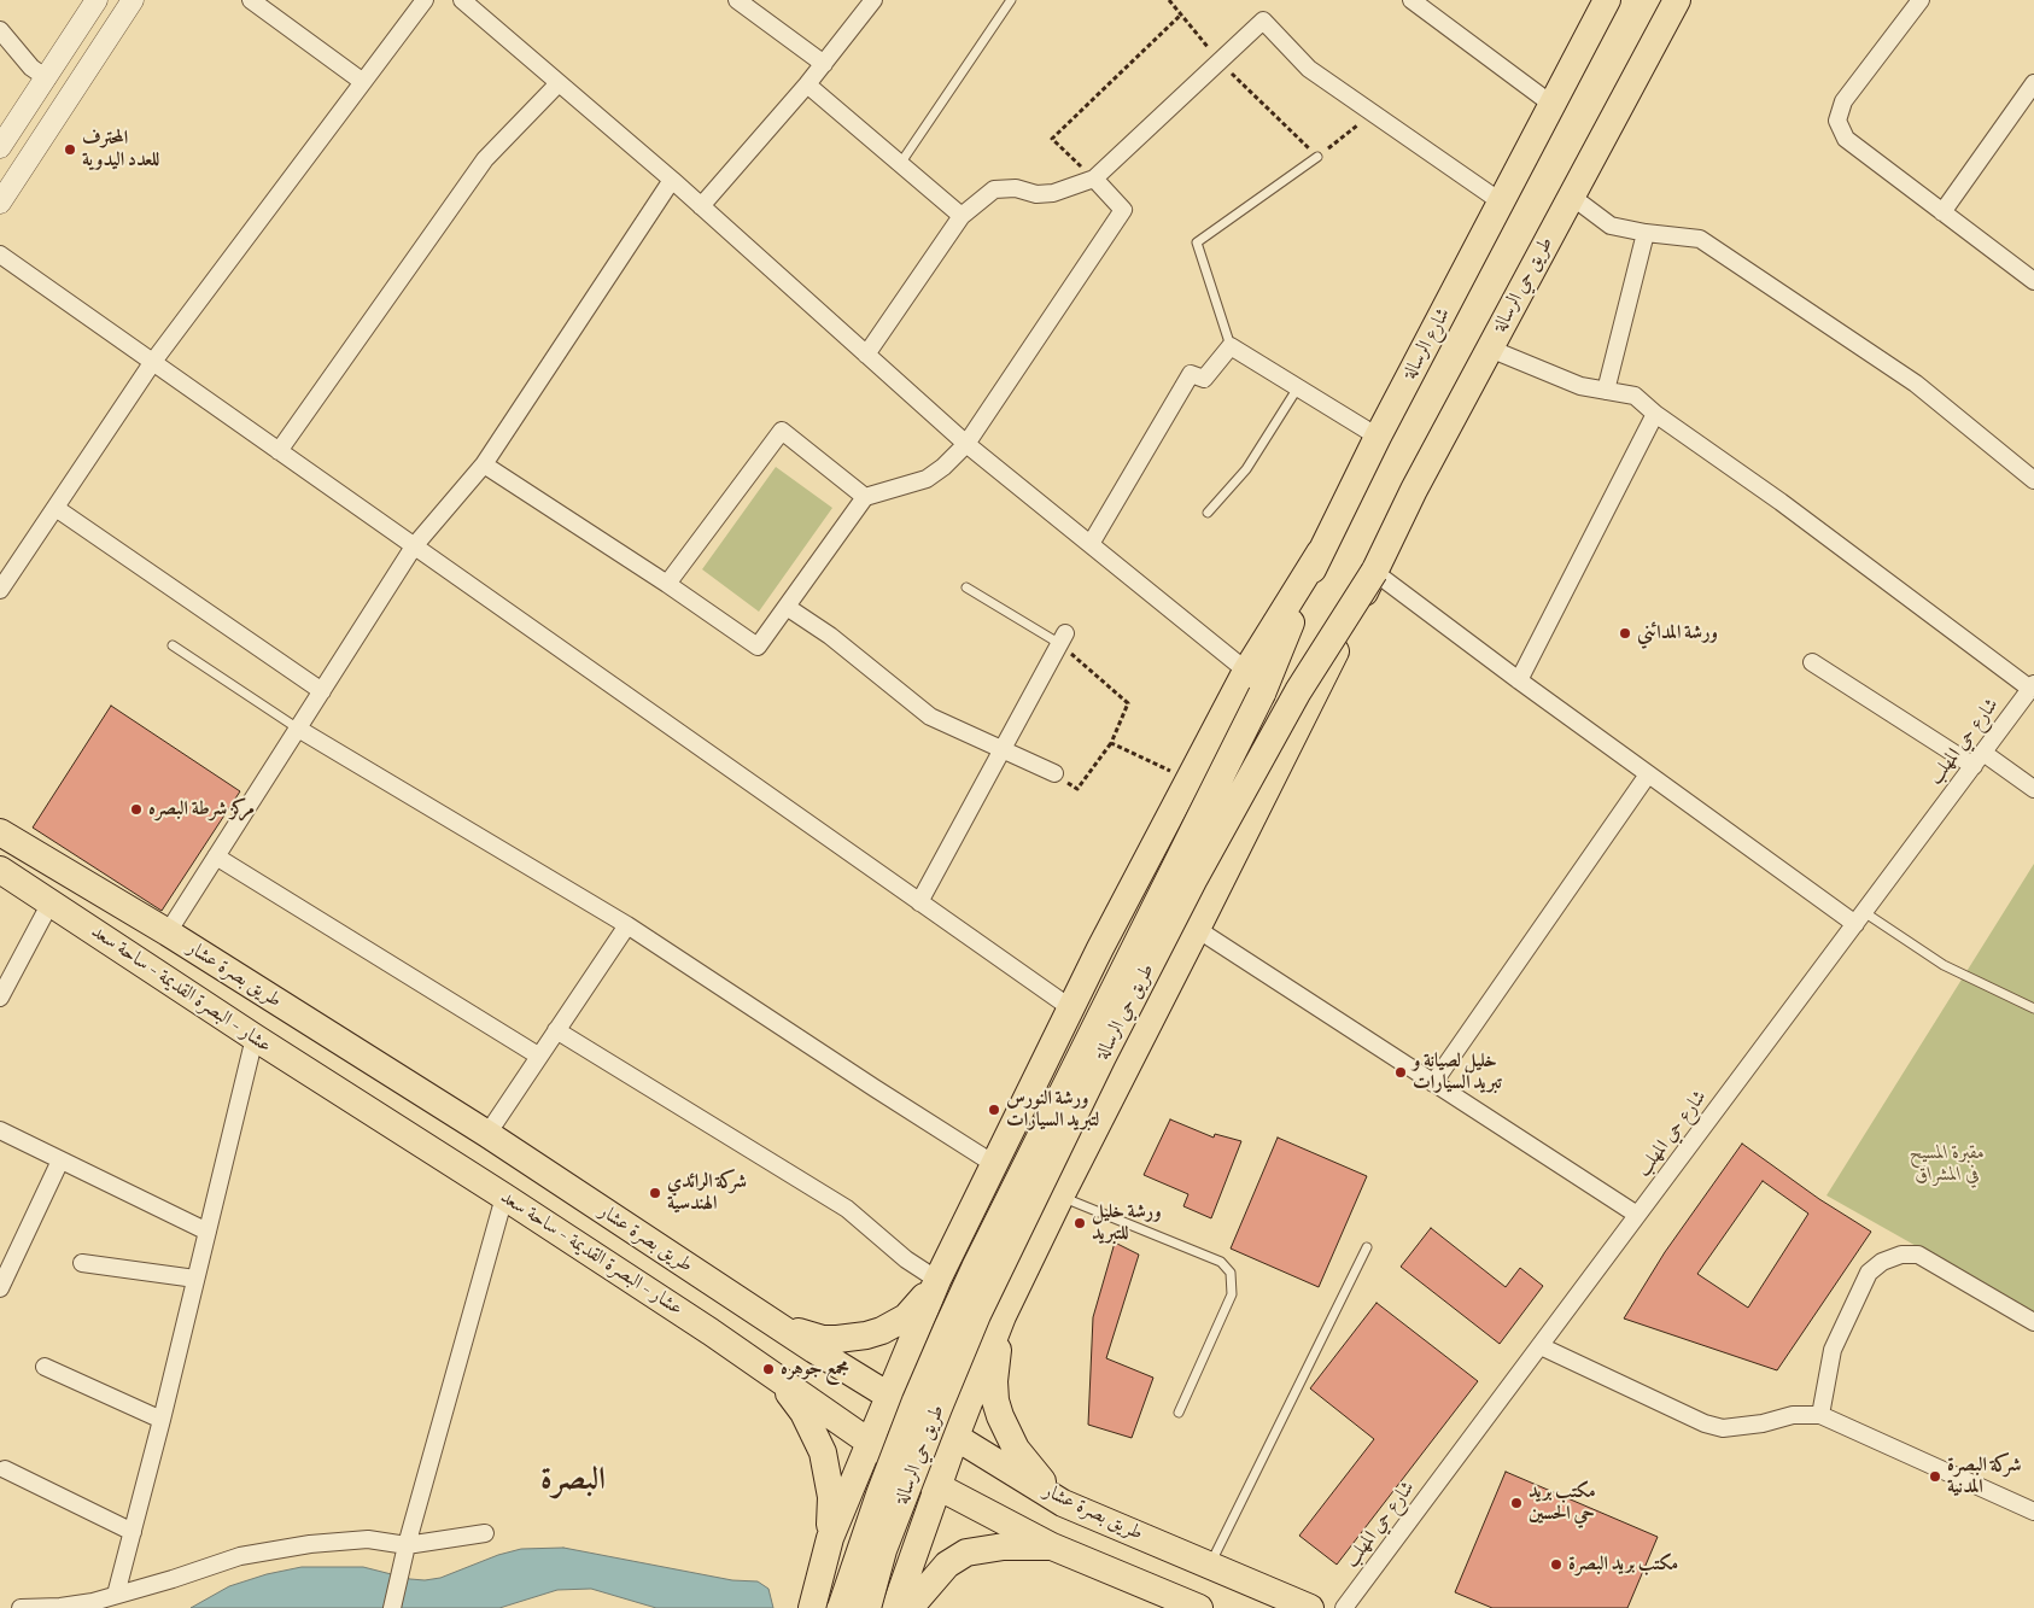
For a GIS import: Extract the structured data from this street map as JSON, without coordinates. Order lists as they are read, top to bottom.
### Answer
{
  "streets": {
    "main road": [
      "طريق حي الرسالة",
      "شارع الرسالة",
      "طريق بصرة عشار",
      "عشار - البصرة القديمة - ساحة سعد"
    ],
    "street": ["شارع حي المهلب"]
  },
  "crossings": [
    ["طريق حي الرسالة", "شارع الرسالة"],
    ["طريق حي الرسالة", "طريق بصرة عشار"],
    ["طريق حي الرسالة", "عشار - البصرة القديمة - ساحة سعد"]
  ],
  "districts": ["البصرة"],
  "parks": ["مقبرة المسيح في المشراق"],
  "places": [
    "المحترف للعدد اليدوية",
    "ورشة المدائني",
    "مركز شرطة البصره",
    "خليل لصيانة و تبريد السيارات",
    "ورشة النورس لتبريد السيارات",
    "شركة الرائدي الهندسية",
    "ورشة خليل للتبريد",
    "مجمع جوهره",
    "شركة البصرة المدنية",
    "مكتب بريد حي الحسين",
    "مكتب بريد البصرة"
  ]
}
